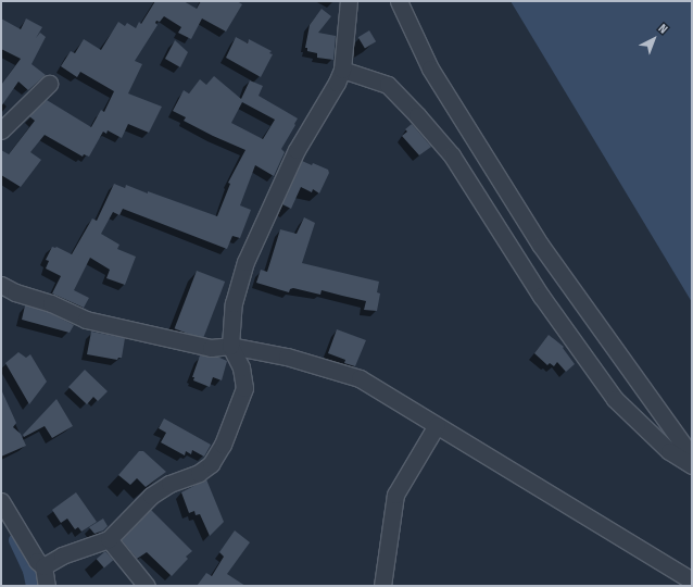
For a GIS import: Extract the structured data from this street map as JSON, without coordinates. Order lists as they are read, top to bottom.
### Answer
{
  "north": "top right"
}
